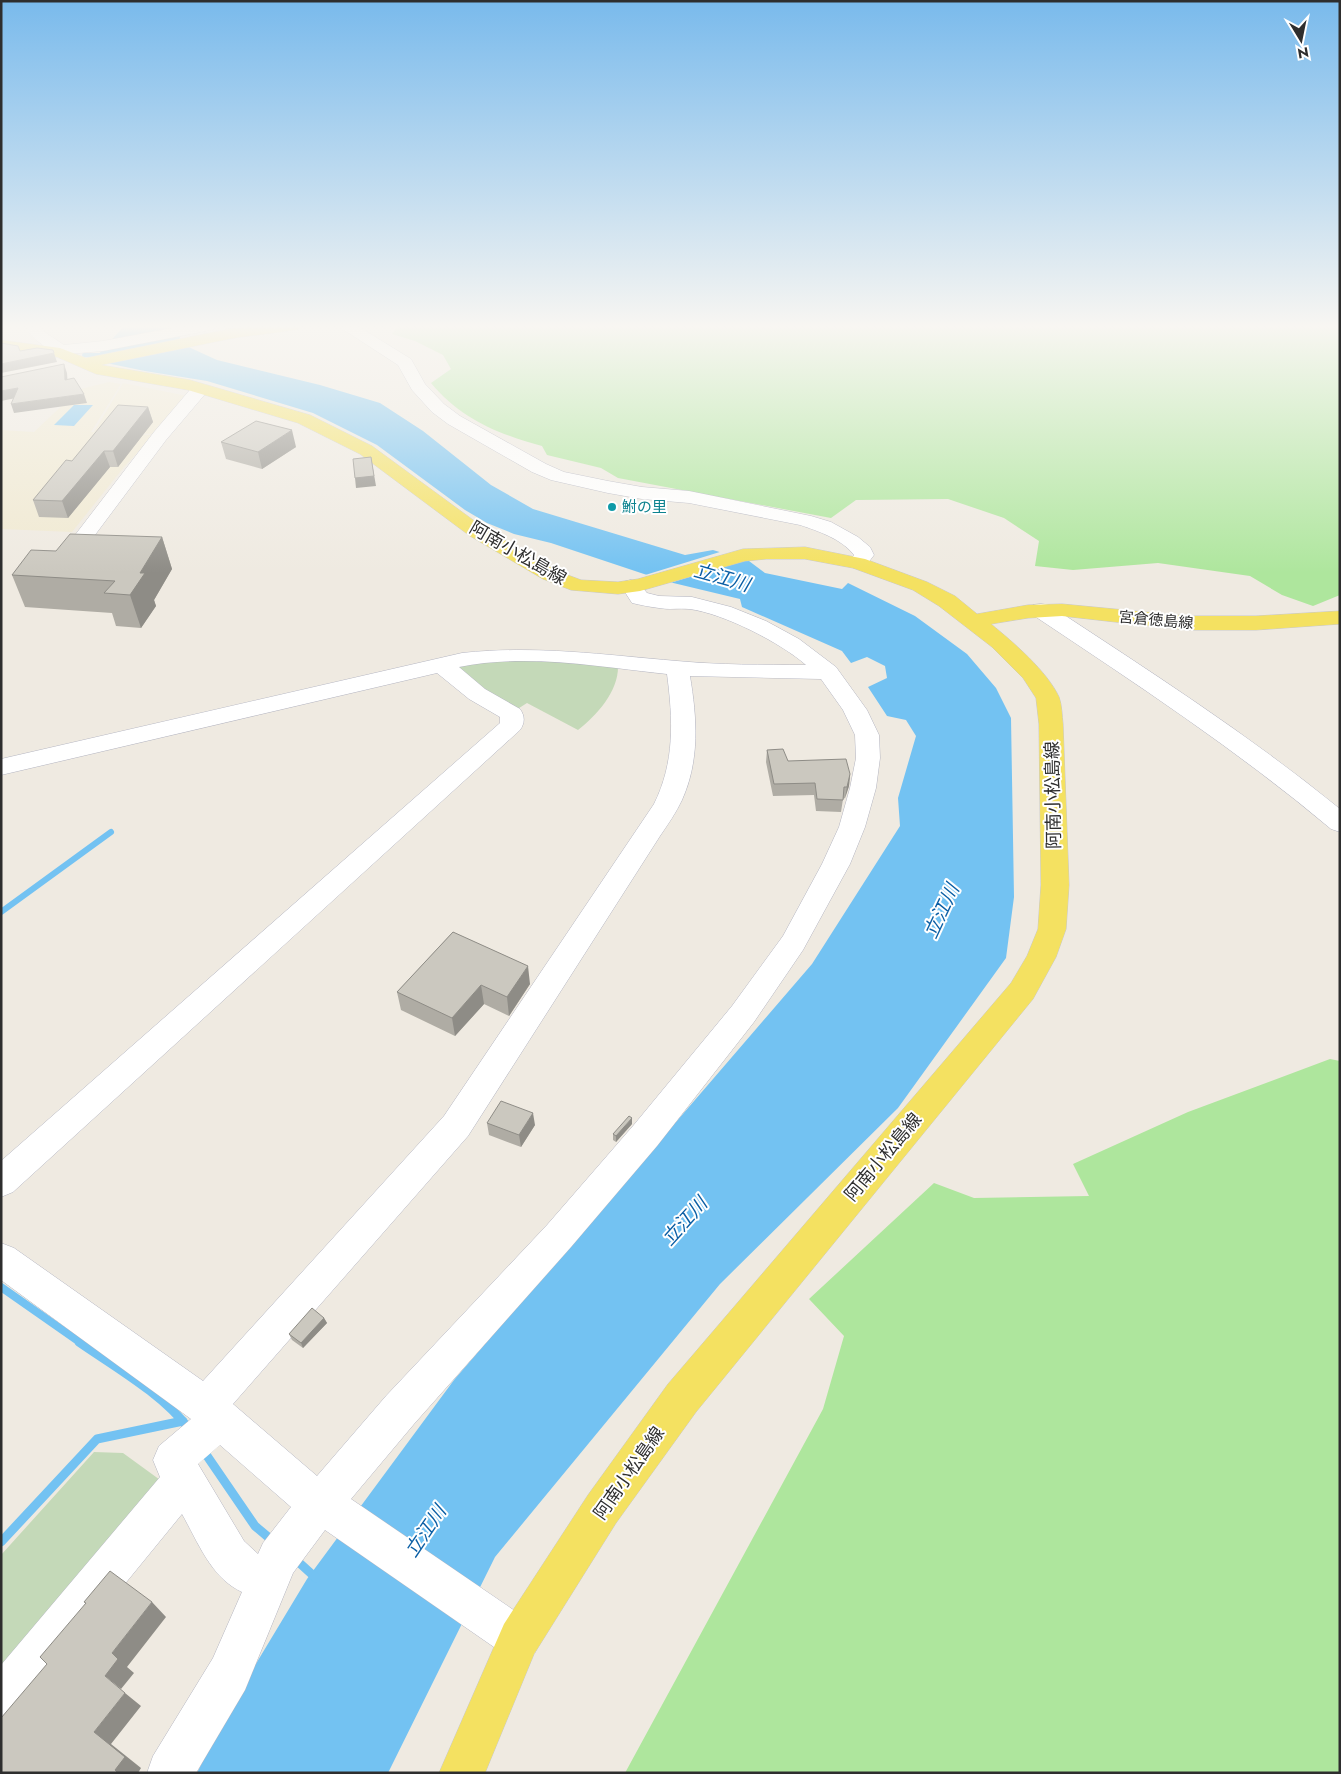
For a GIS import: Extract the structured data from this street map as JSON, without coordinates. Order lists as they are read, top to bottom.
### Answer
{
  "streets": {
    "main road": ["阿南小松島線", "宮倉徳島線"]
  },
  "crossings": [
    ["阿南小松島線", "宮倉徳島線"]
  ],
  "water": ["立江川"],
  "places": ["鮒の里"],
  "north": "bottom"
}
